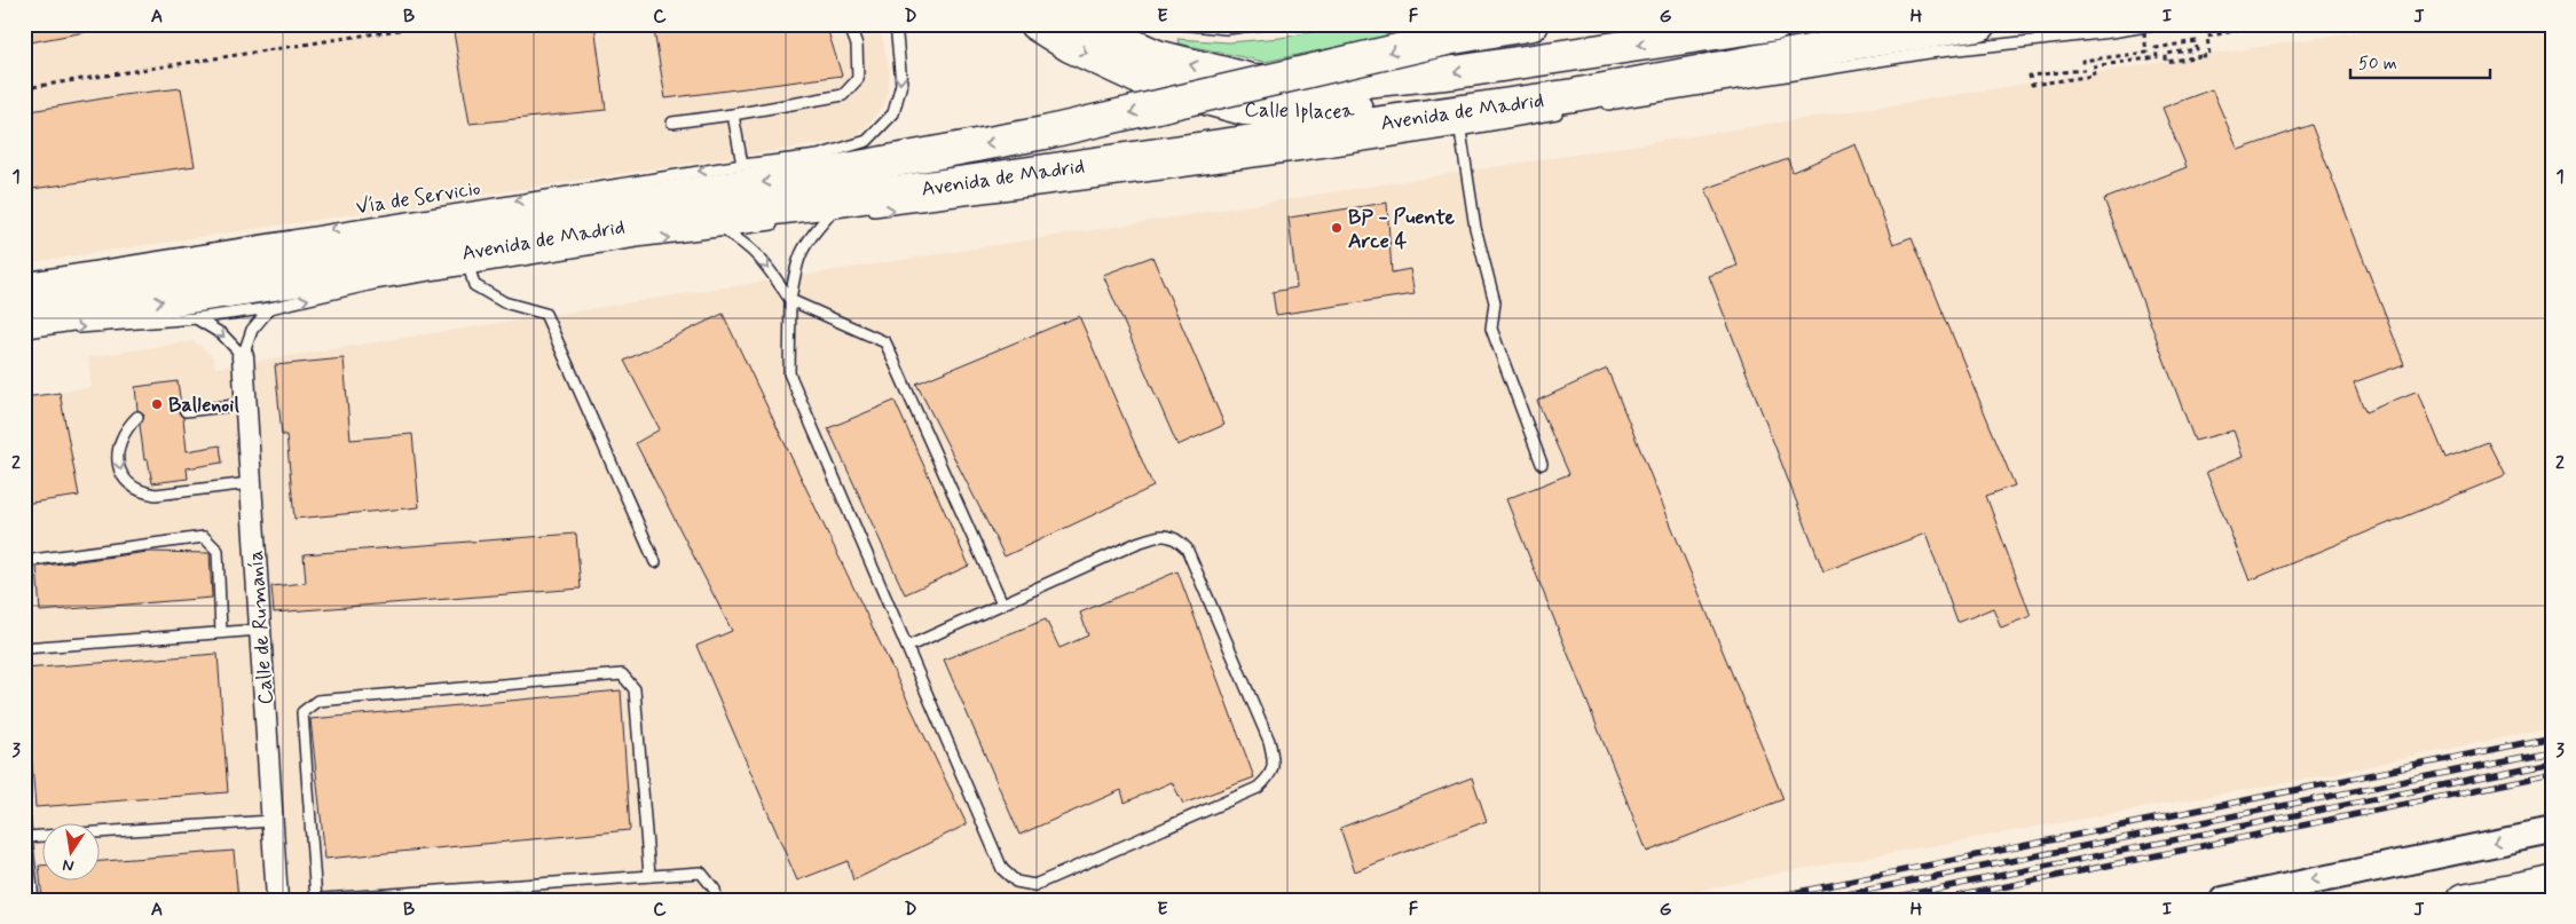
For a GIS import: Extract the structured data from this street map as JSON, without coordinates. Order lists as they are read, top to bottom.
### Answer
{
  "streets": {
    "main road": ["Calle Iplacea", "Avenida de Madrid"],
    "street": ["Calle de Rumanía"],
    "lane": ["Vía de Servicio"]
  },
  "crossings": [
    ["Calle Iplacea", "Avenida de Madrid"]
  ],
  "places": ["BP - Puente Arce 4", "Ballenoil"],
  "scale_bar": "50 m",
  "north": "bottom",
  "grid": {
    "columns": [
      "A",
      "B",
      "C",
      "D",
      "E",
      "F",
      "G",
      "H",
      "I",
      "J"
    ],
    "rows": ["1", "2", "3"]
  }
}
